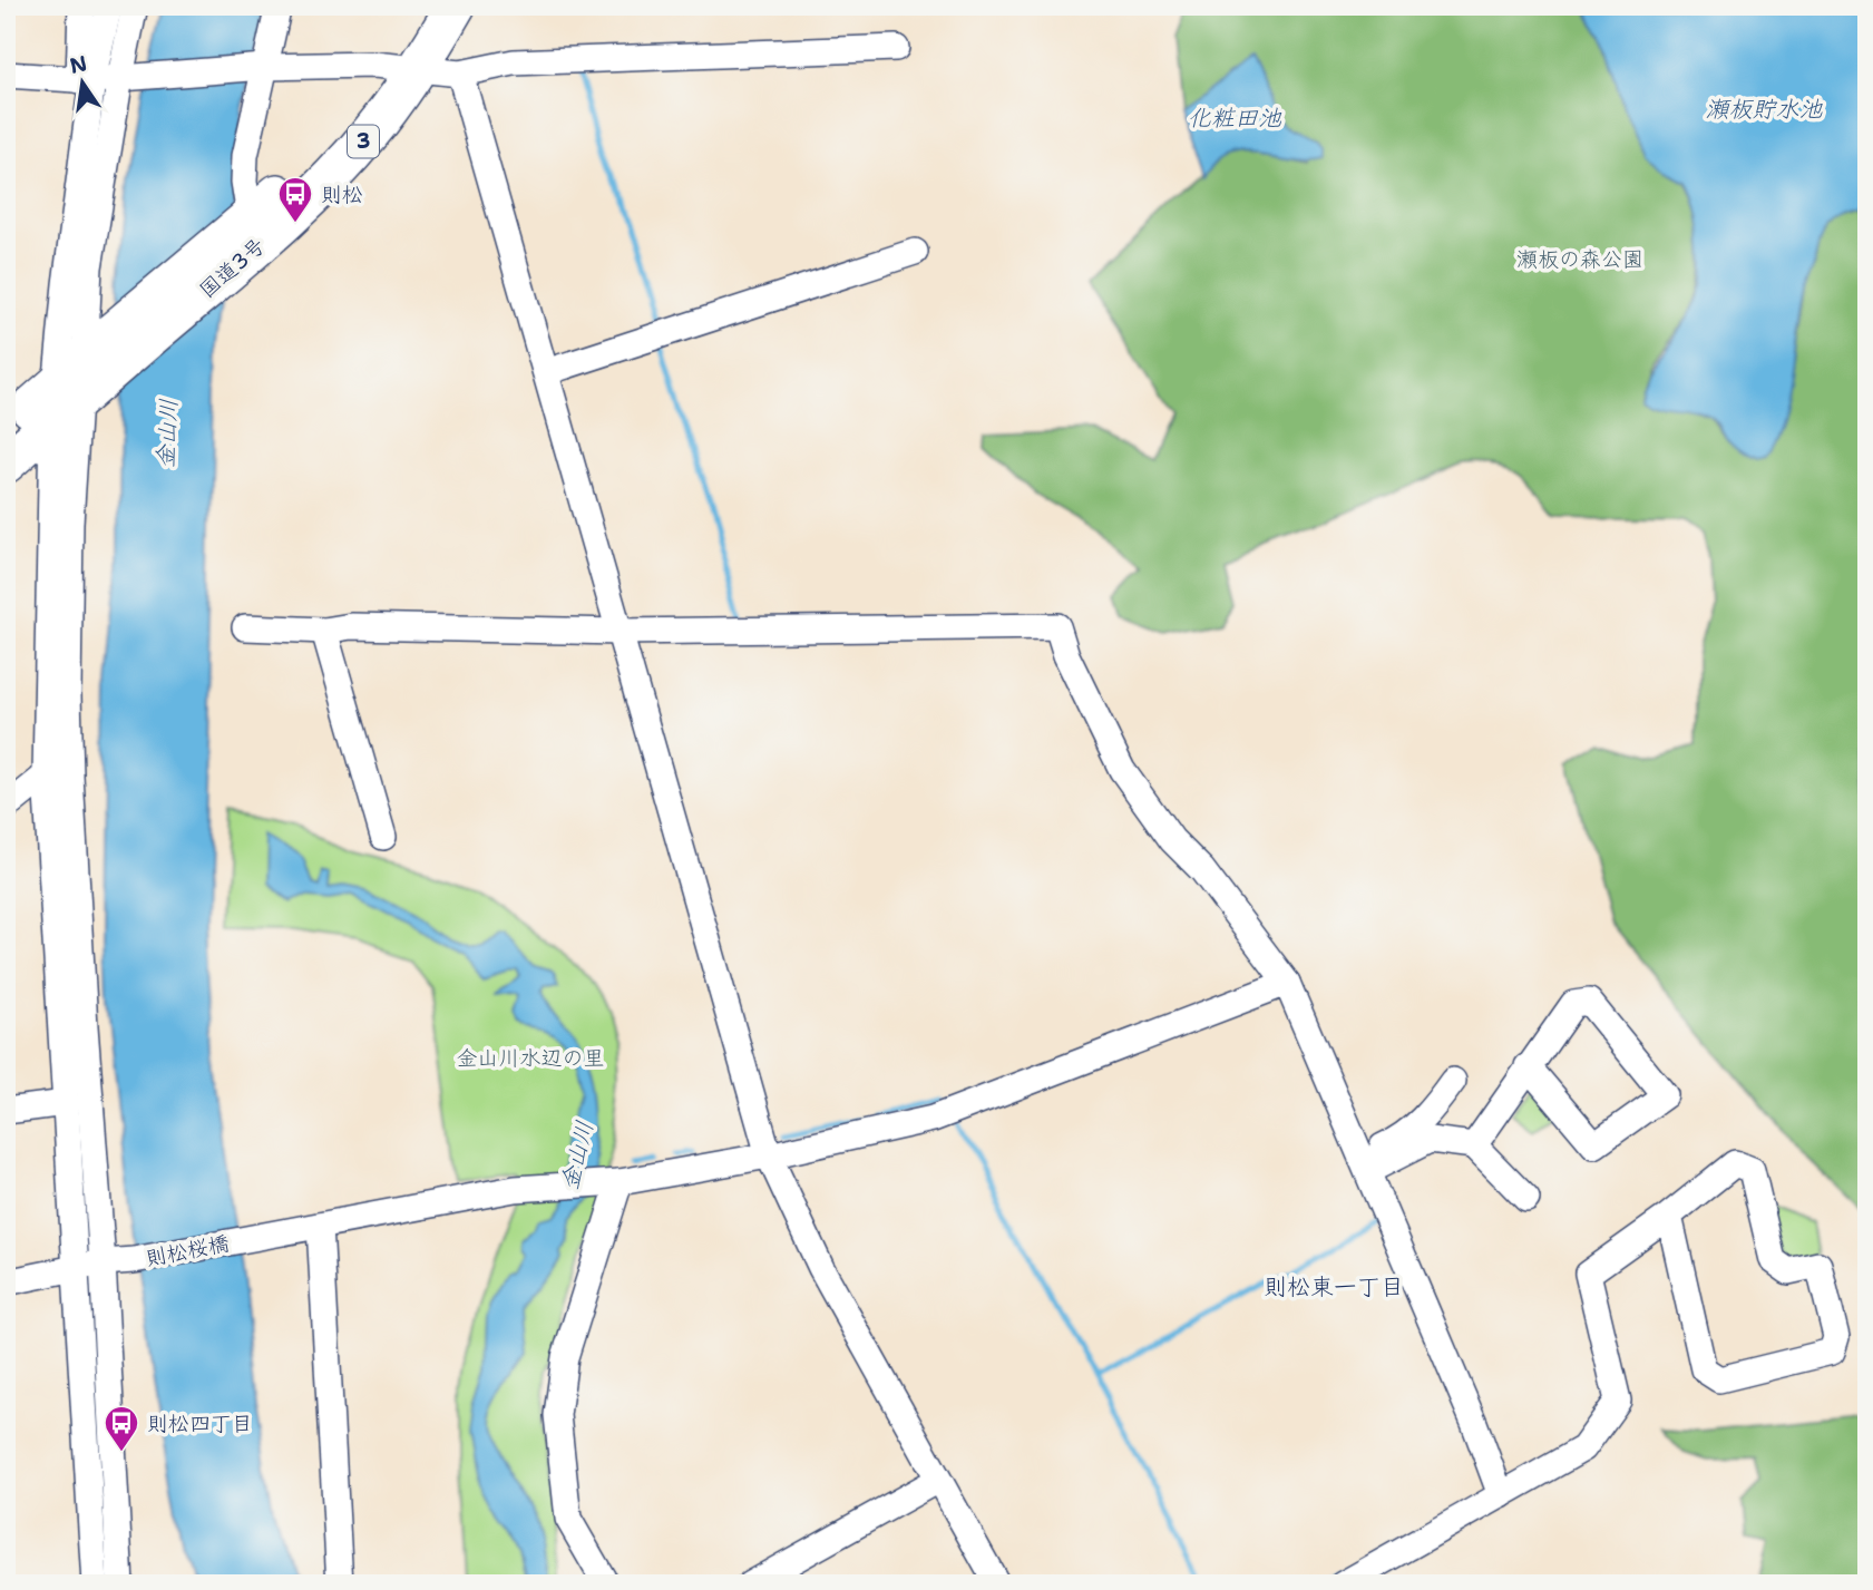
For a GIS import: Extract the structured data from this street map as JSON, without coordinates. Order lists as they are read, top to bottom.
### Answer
{
  "streets": {
    "highway": ["3", "国道3号"],
    "street": ["則松桜橋"]
  },
  "districts": ["則松東一丁目"],
  "water": ["瀬板貯水池", "化粧田池", "金山川"],
  "parks": ["瀬板の森公園", "金山川水辺の里"],
  "places": {
    "bus stop": ["則松", "則松四丁目"]
  },
  "north": "top"
}
